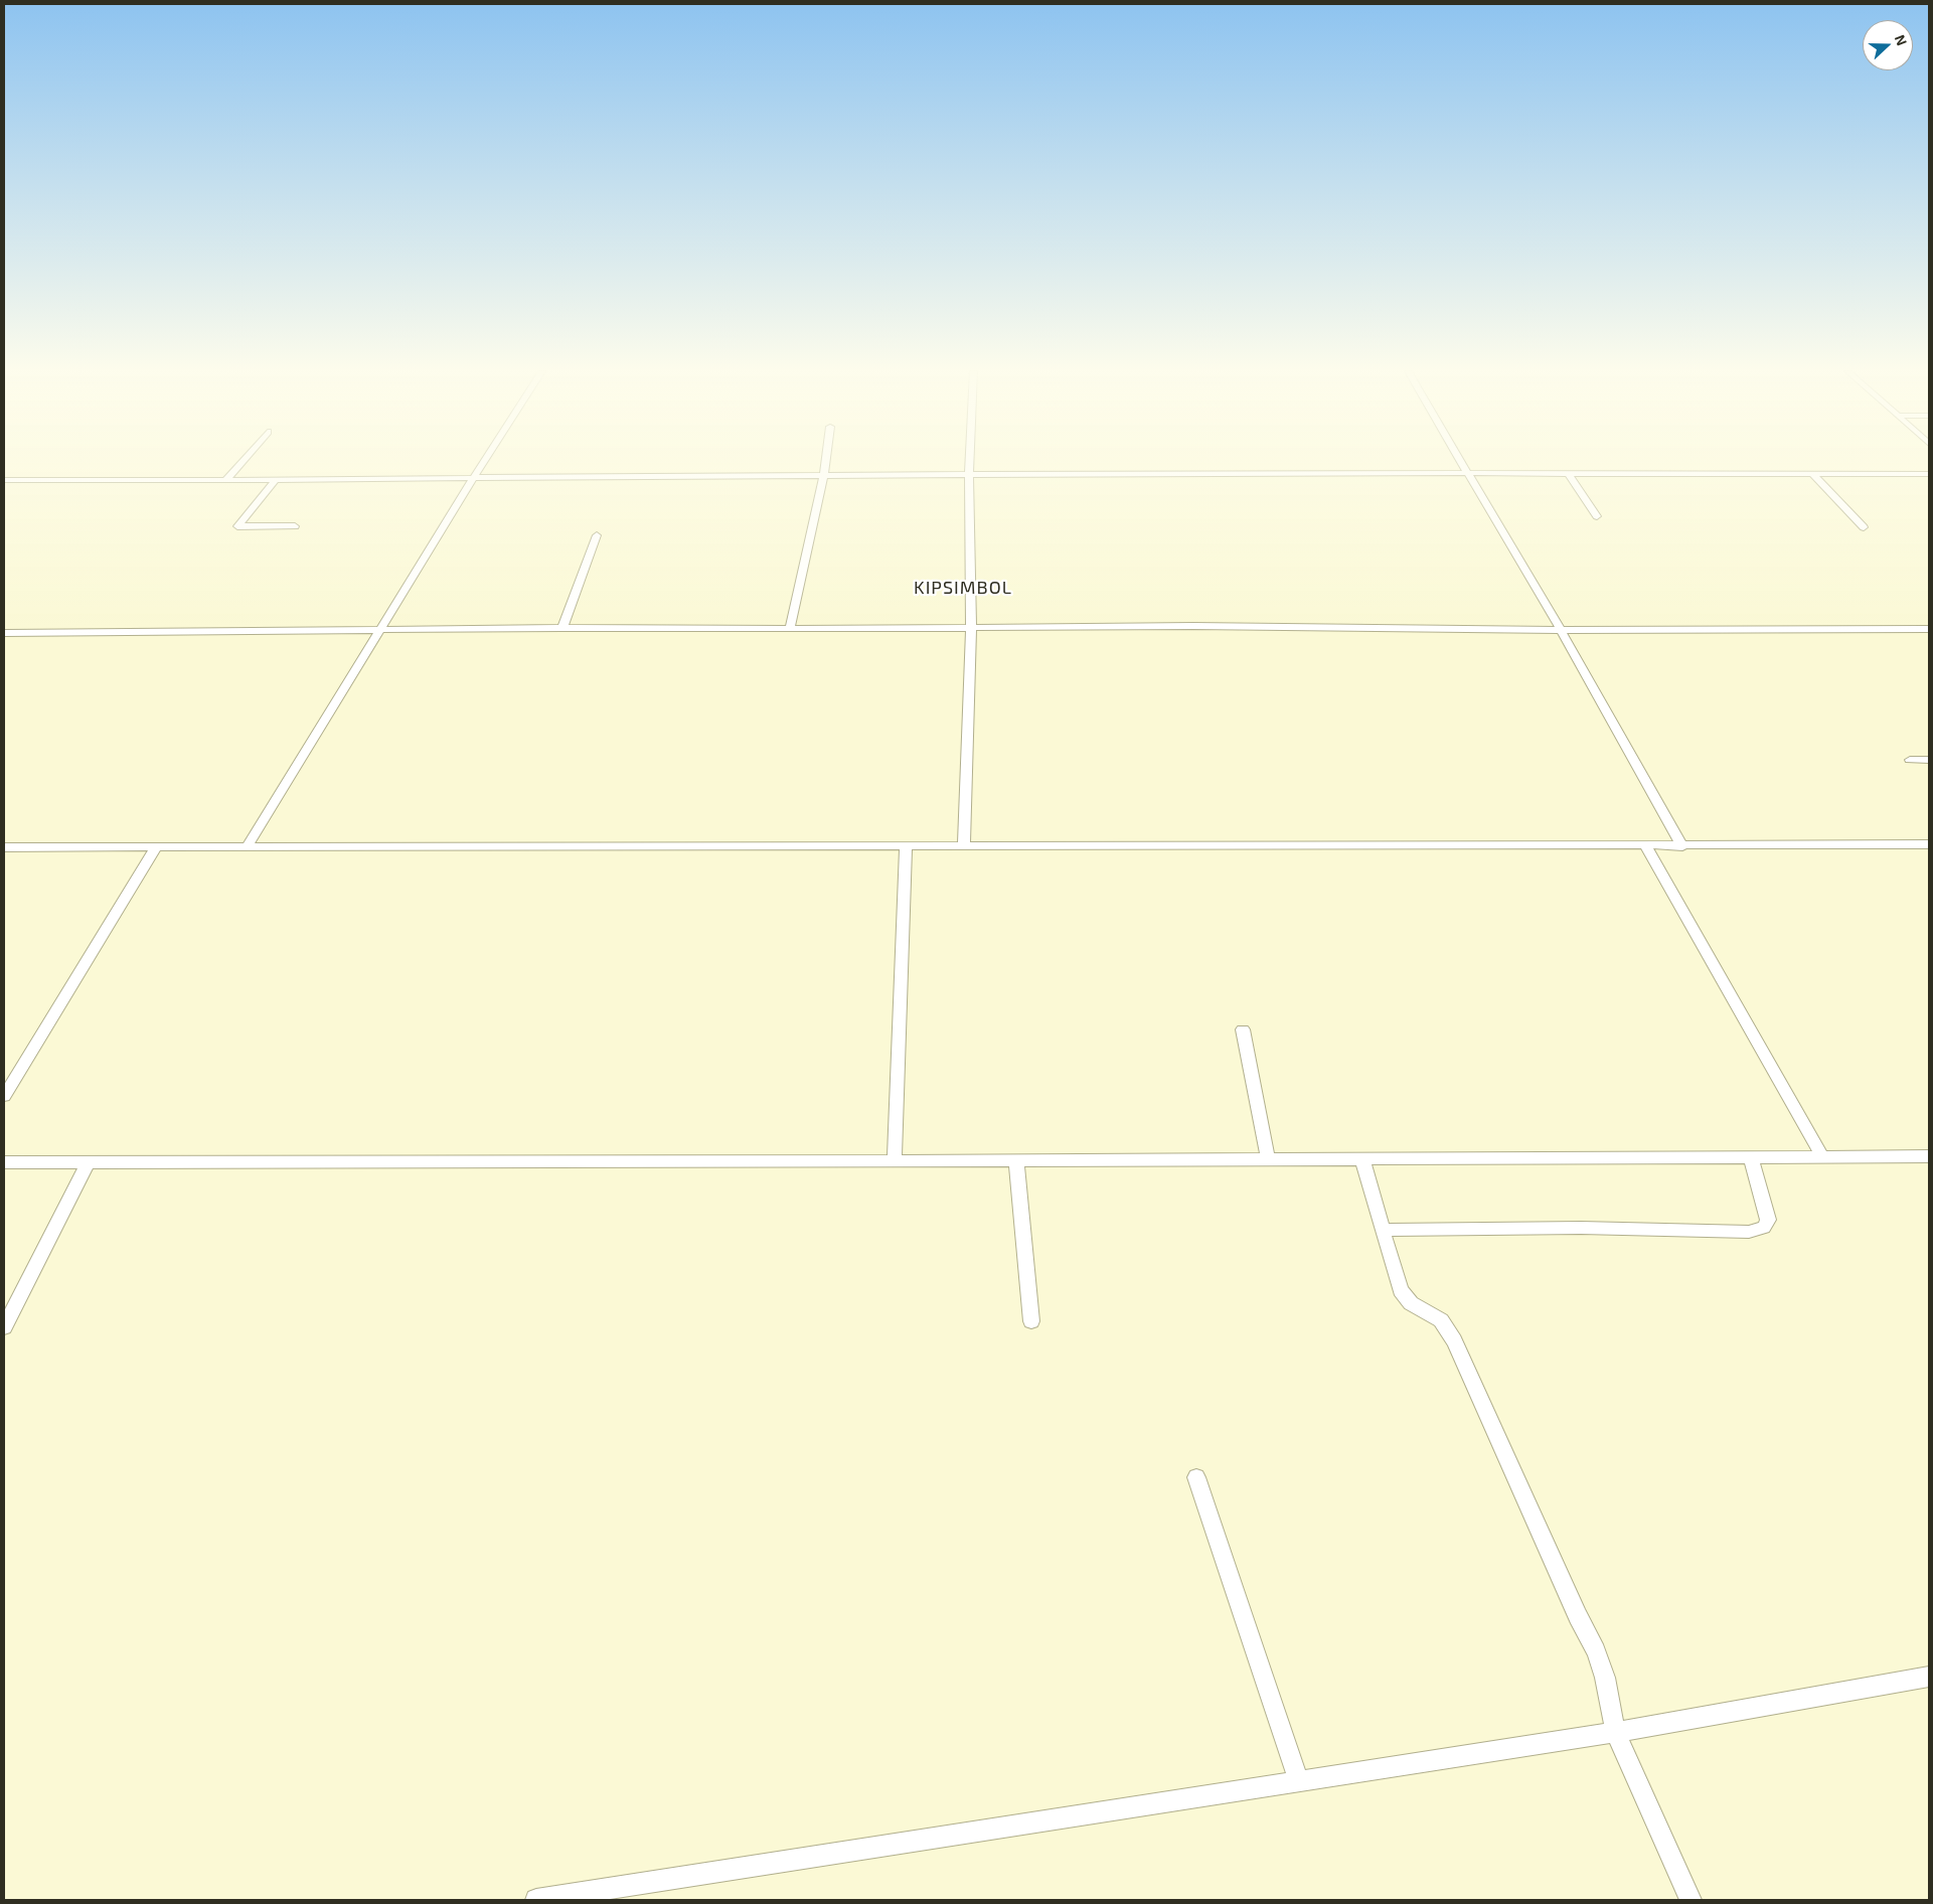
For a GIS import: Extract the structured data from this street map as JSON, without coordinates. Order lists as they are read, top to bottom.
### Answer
{
  "districts": ["KIPSIMBOL"],
  "north": "right"
}
